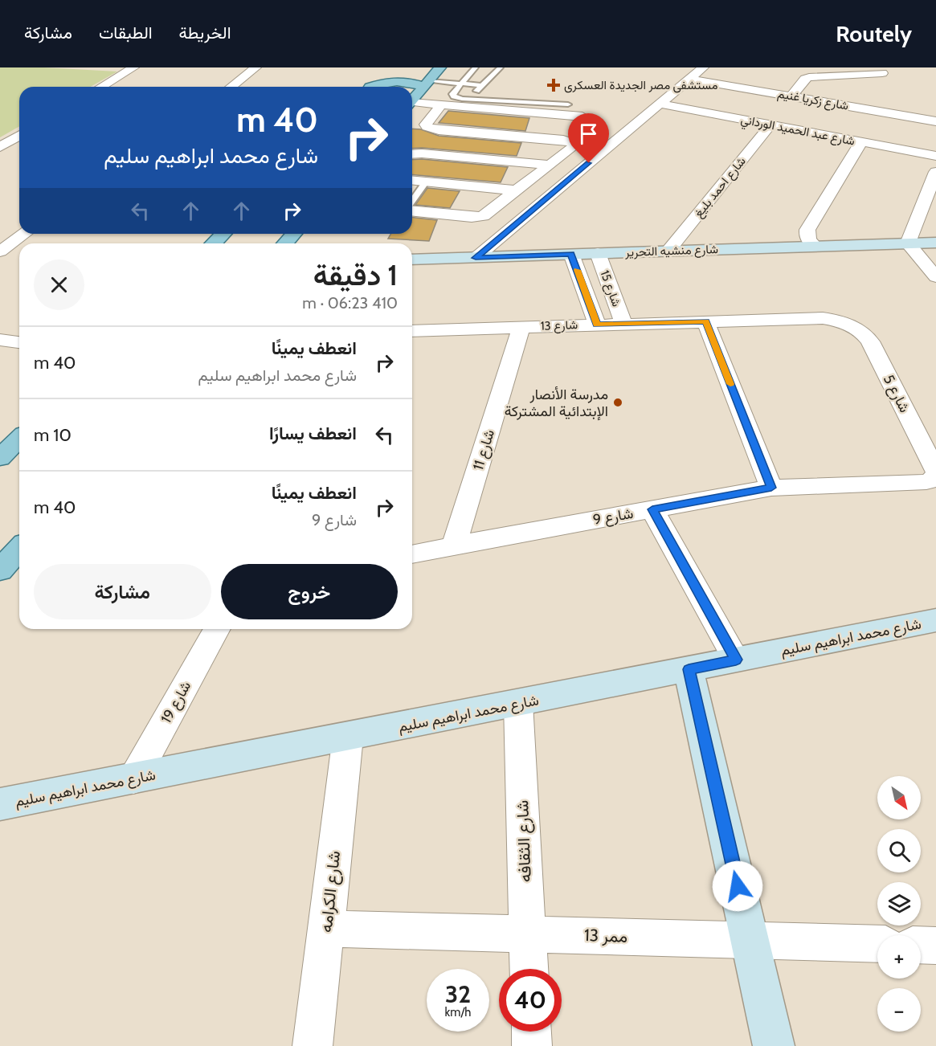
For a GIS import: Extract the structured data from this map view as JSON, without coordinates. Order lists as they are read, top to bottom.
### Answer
{
  "streets": {
    "street": [
      "شارع زكريا غنيم",
      "شارع عبد الحميد الورداني",
      "شارع احمد بليغ",
      "شارع منشيه التحرير",
      "شارع 15",
      "شارع 13",
      "شارع 5",
      "شارع 11",
      "شارع 9",
      "شارع محمد ابراهيم سليم",
      "شارع 19",
      "شارع الثقافه",
      "شارع الكرامه",
      "ممر 13"
    ]
  },
  "crossings": [
    ["شارع عبد الحميد الورداني", "شارع احمد بليغ"],
    ["شارع احمد بليغ", "شارع منشيه التحرير"],
    ["شارع منشيه التحرير", "شارع 15"],
    ["شارع 15", "شارع 13"],
    ["شارع 13", "شارع 5"],
    ["شارع 13", "شارع 11"],
    ["شارع 5", "شارع 9"],
    ["شارع 11", "شارع 9"],
    ["شارع محمد ابراهيم سليم", "شارع 19"],
    ["شارع محمد ابراهيم سليم", "شارع الثقافه"],
    ["شارع محمد ابراهيم سليم", "شارع الكرامه"],
    ["شارع الثقافه", "ممر 13"],
    ["شارع الكرامه", "ممر 13"]
  ],
  "places": {
    "health": ["مستشفى مصر الجديدة العسكرى"],
    "other": ["مدرسة الأنصار الإبتدائية المشتركة"]
  },
  "north": "bottom right",
  "page": {
    "header": "Routely",
    "nav": ["الخريطة", "الطبقات", "مشاركة"],
    "turn": ["40 m", "شارع محمد ابراهيم سليم"],
    "heading": ["1 دقيقة", "410 m · 06:23"],
    "list": [
      {
        "name": "انعطف يمينًا",
        "note": "شارع محمد ابراهيم سليم",
        "value": "40 m"
      },
      {
        "name": "انعطف يسارًا",
        "value": "10 m"
      },
      {
        "name": "انعطف يمينًا",
        "note": "شارع 9",
        "value": "40 m"
      }
    ],
    "buttons": ["خروج", "مشاركة"],
    "map_buttons": ["+", "−"],
    "speed": "32 km/h",
    "limit": "40"
  }
}
